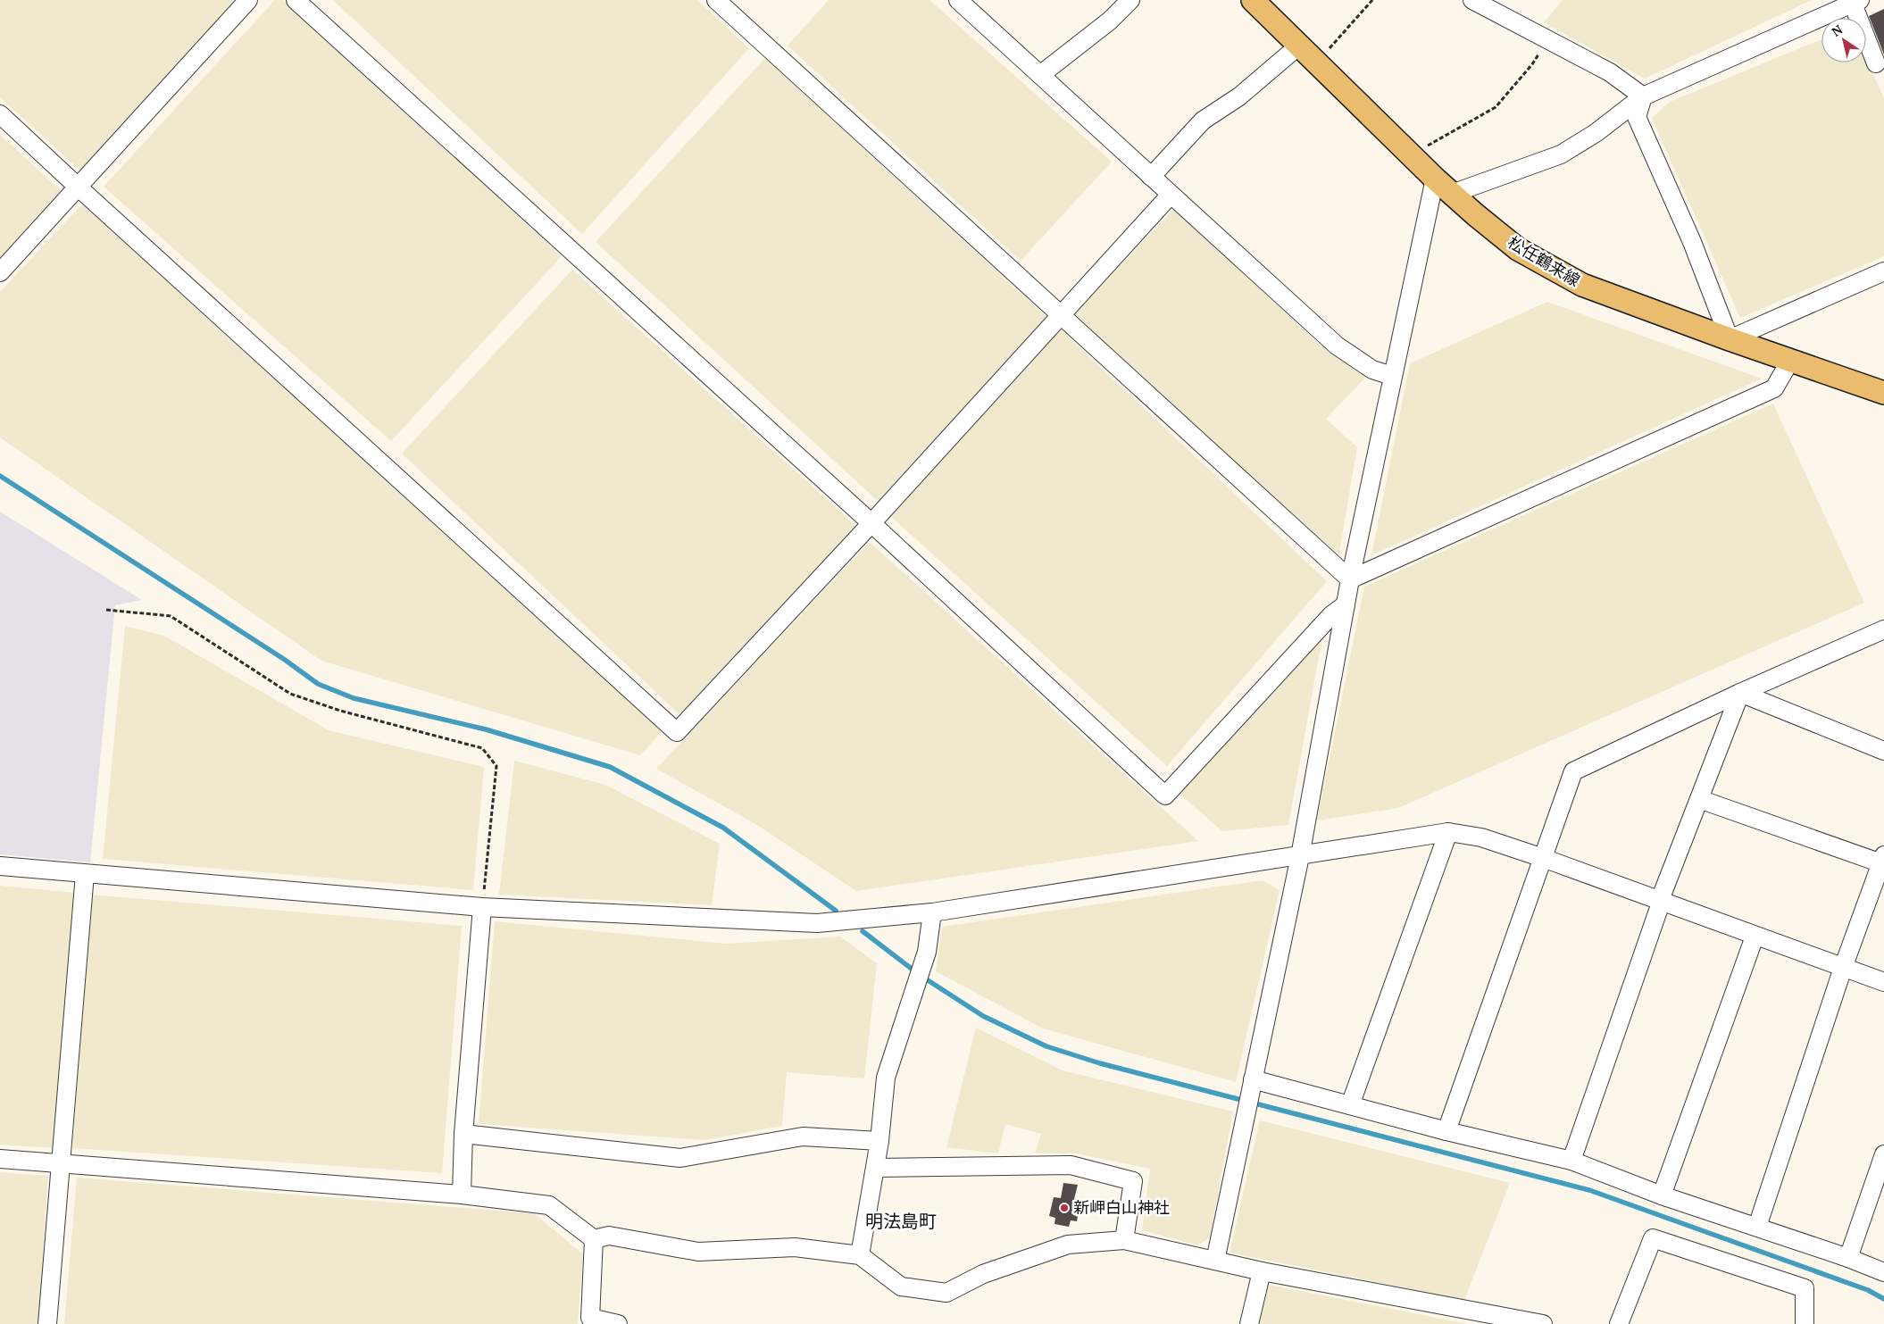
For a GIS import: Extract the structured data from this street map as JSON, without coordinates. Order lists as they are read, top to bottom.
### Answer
{
  "streets": {
    "main road": ["松任鶴来線"]
  },
  "districts": ["明法島町"],
  "places": ["新岬白山神社"],
  "north": "top left"
}
